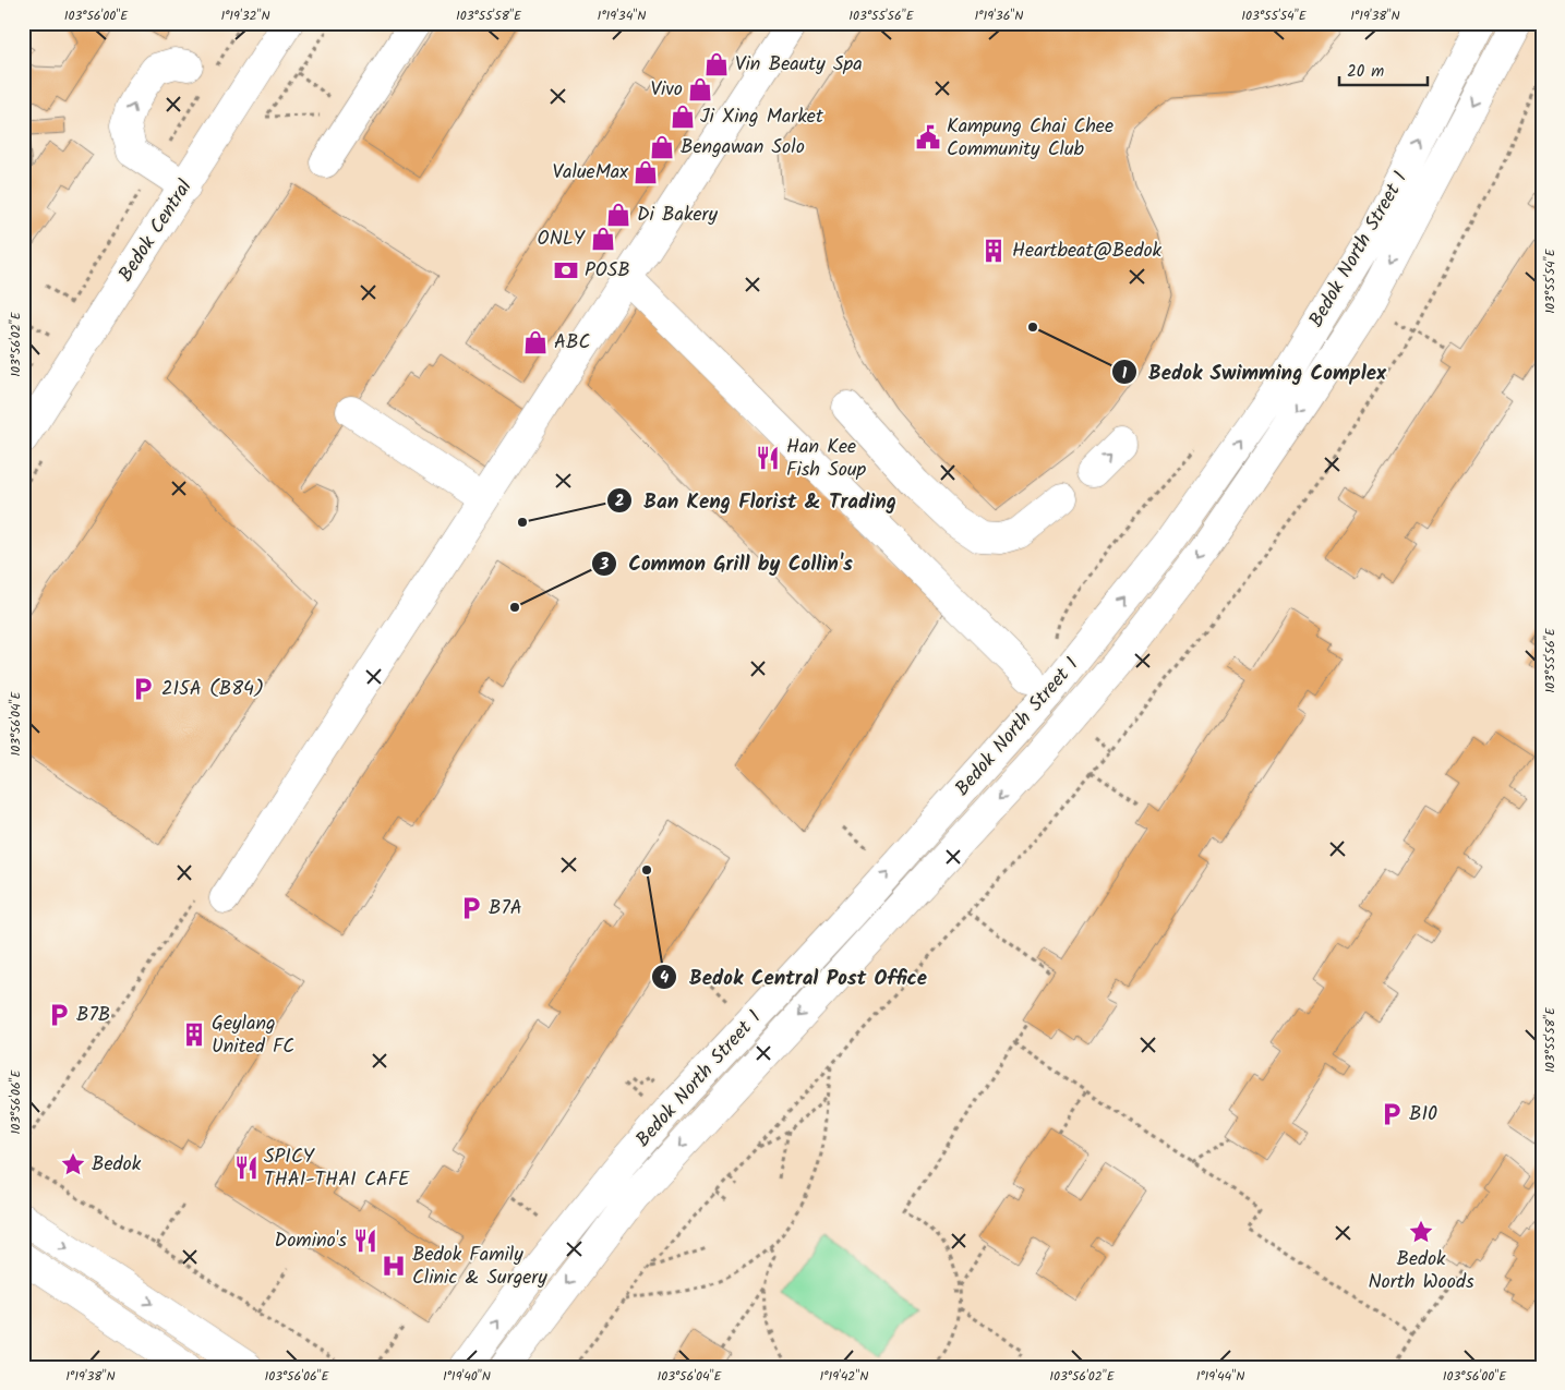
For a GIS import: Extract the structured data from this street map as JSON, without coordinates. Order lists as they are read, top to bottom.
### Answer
{
  "streets": {
    "street": ["Bedok Central", "Bedok North Street 1"]
  },
  "places": {
    "shop": [
      "Vin Beauty Spa",
      "Vivo",
      "Ji Xing Market",
      "Bengawan Solo",
      "ValueMax",
      "Di Bakery",
      "ONLY",
      "ABC"
    ],
    "public building": ["Kampung Chai Chee Community Club"],
    "building": ["Heartbeat@Bedok", "Geylang United FC"],
    "bank": ["POSB"],
    "other": [
      "Bedok Swimming Complex",
      "Ban Keng Florist & Trading",
      "Common Grill by Collin's",
      "Bedok Central Post Office"
    ],
    "restaurant": ["Han Kee Fish Soup", "SPICY THAI-THAI CAFE", "Domino's"],
    "parking": [
      "215A (B84)",
      "B7A",
      "B7B",
      "B10"
    ],
    "place": ["Bedok", "Bedok North Woods"],
    "hospital": ["Bedok Family Clinic & Surgery"]
  },
  "scale_bar": "20 m",
  "coordinates": [
    "103°56'00\"E",
    "1°19'32\"N",
    "103°55'58\"E",
    "1°19'34\"N",
    "103°55'56\"E",
    "1°19'36\"N",
    "103°55'54\"E",
    "1°19'38\"N",
    "103°56'02\"E",
    "103°56'04\"E",
    "103°56'06\"E",
    "1°19'40\"N",
    "1°19'42\"N",
    "1°19'44\"N"
  ]
}
